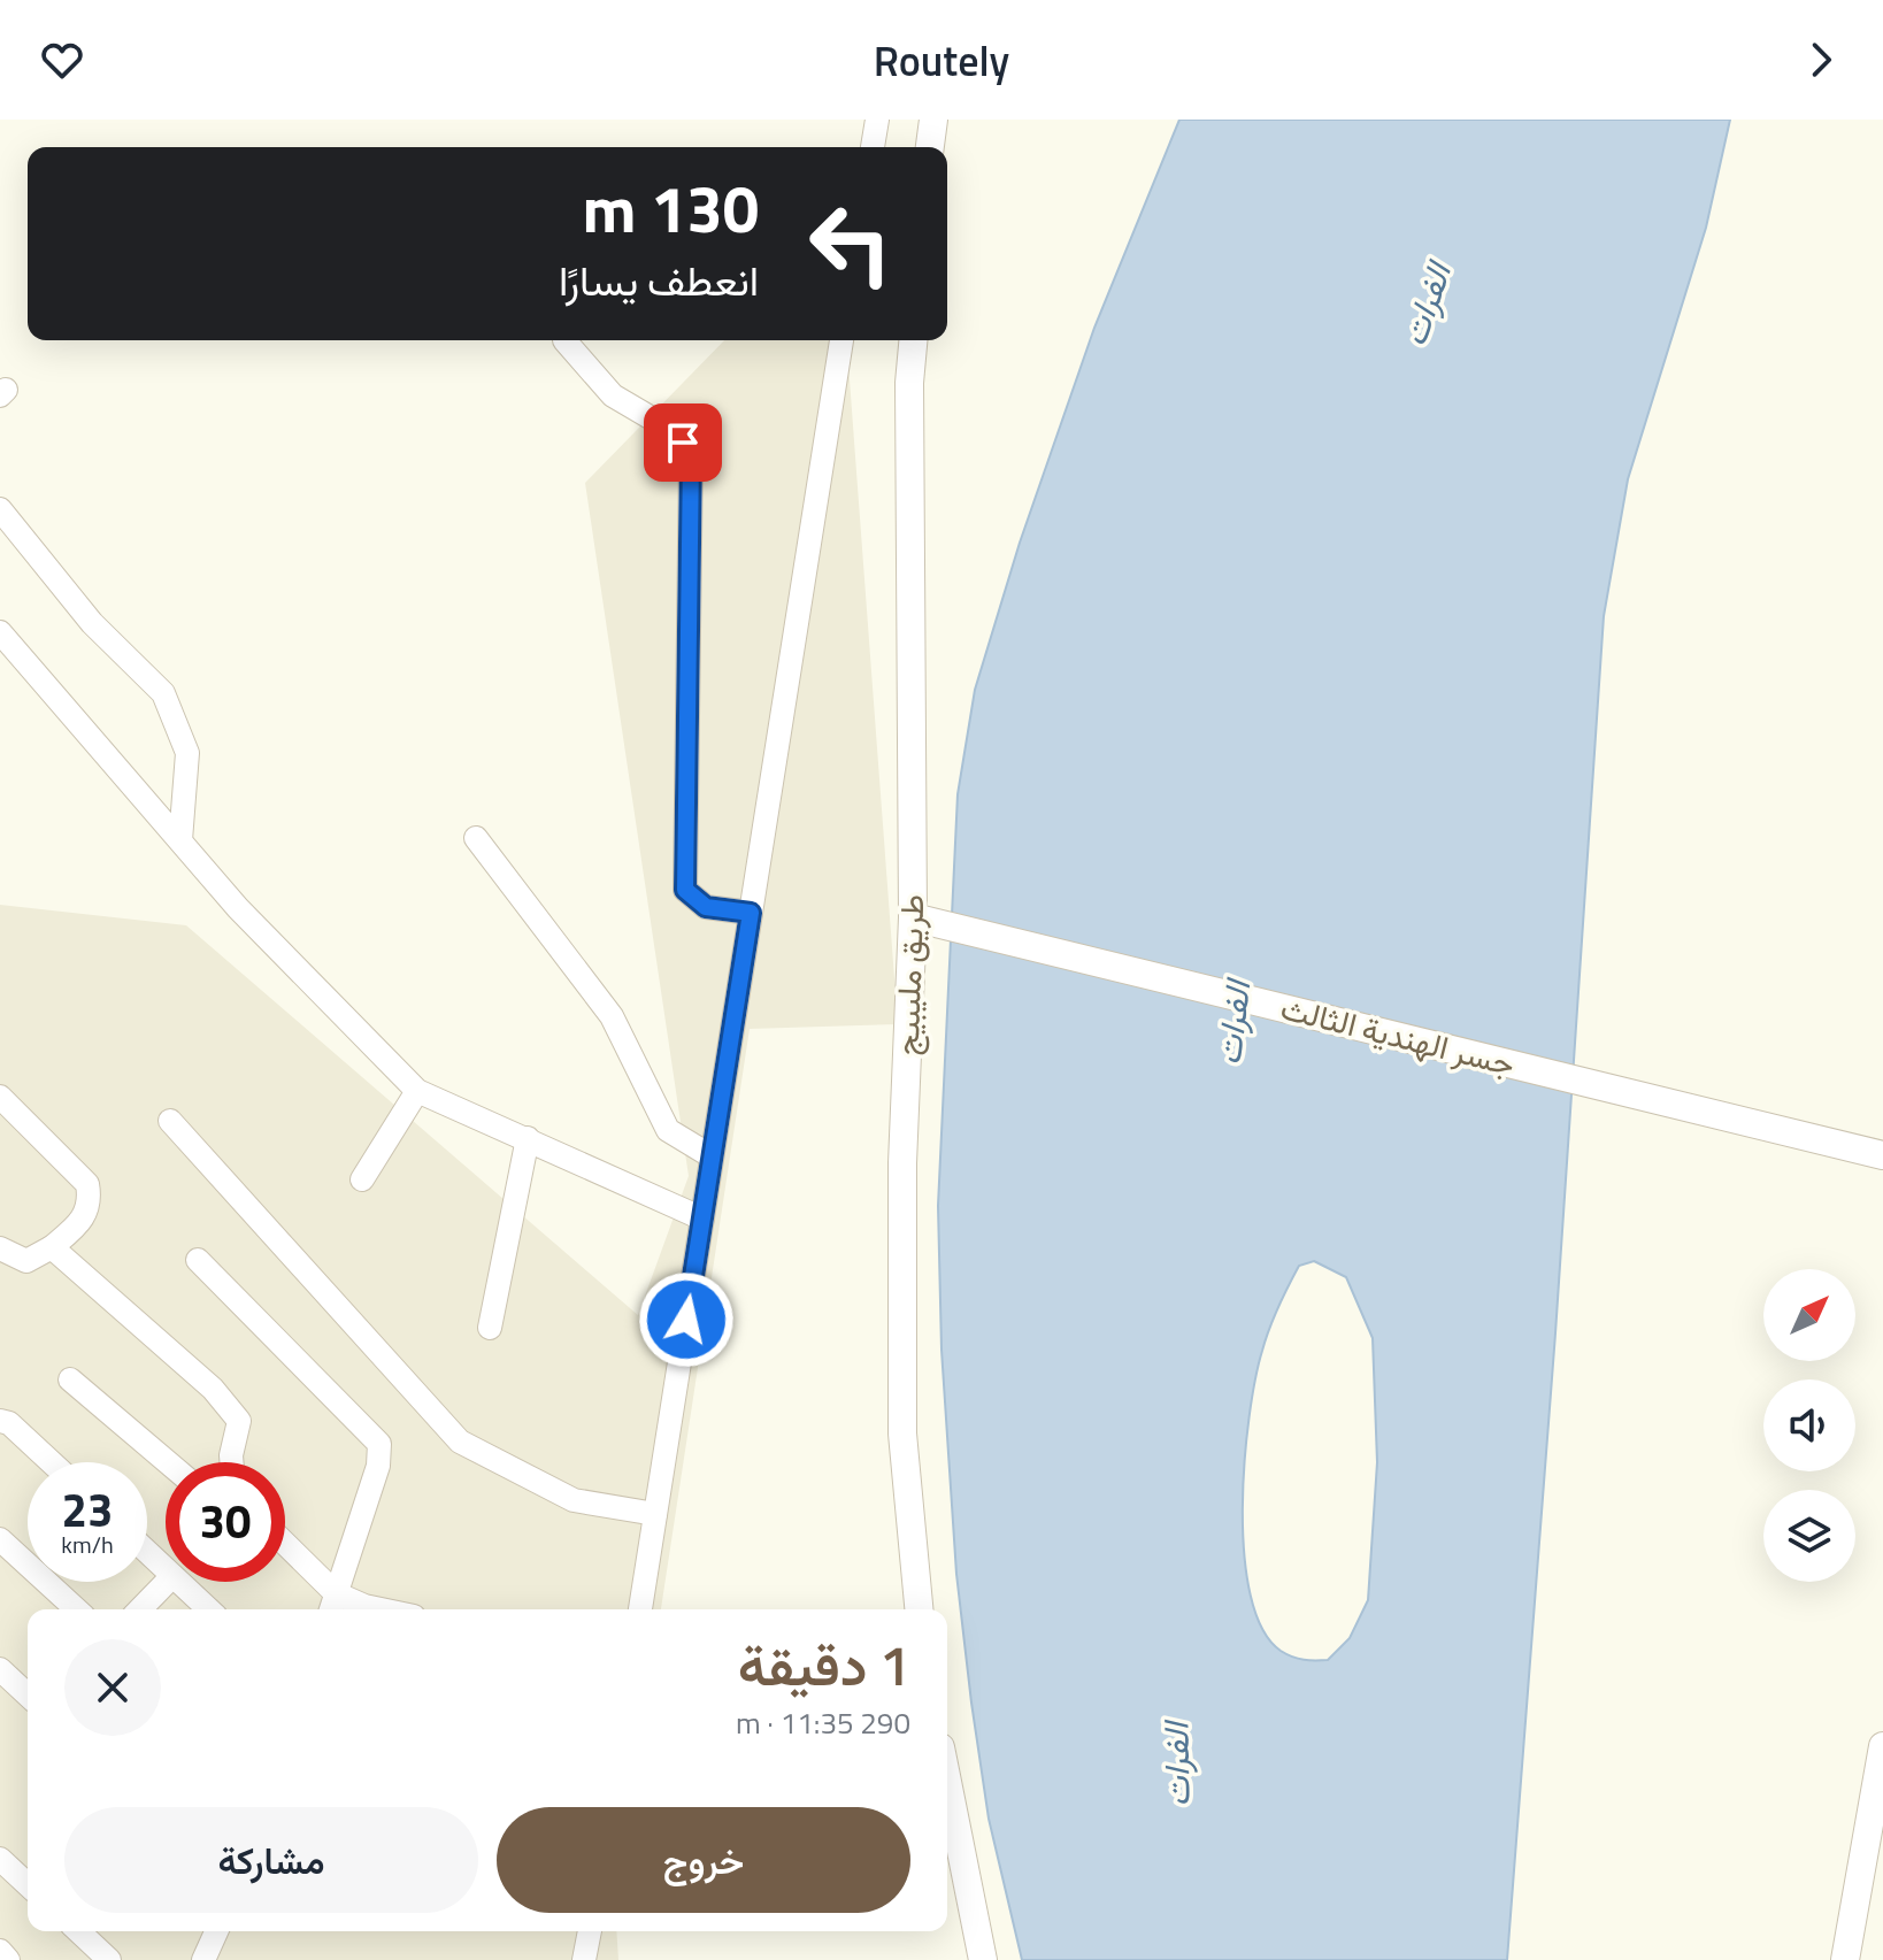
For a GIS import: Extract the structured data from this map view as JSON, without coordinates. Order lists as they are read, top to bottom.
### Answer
{
  "streets": {
    "street": ["طريق مليبيج", "جسر الهندية الثالث"]
  },
  "crossings": [
    ["طريق مليبيج", "جسر الهندية الثالث"]
  ],
  "water": ["الفرات"],
  "north": "top right",
  "page": {
    "header": "Routely",
    "turn": ["130 m", "انعطف يسارًا"],
    "speed": "23 km/h",
    "limit": "30",
    "heading": ["1 دقيقة", "290 m · 11:35"],
    "buttons": ["خروج", "مشاركة"]
  }
}
